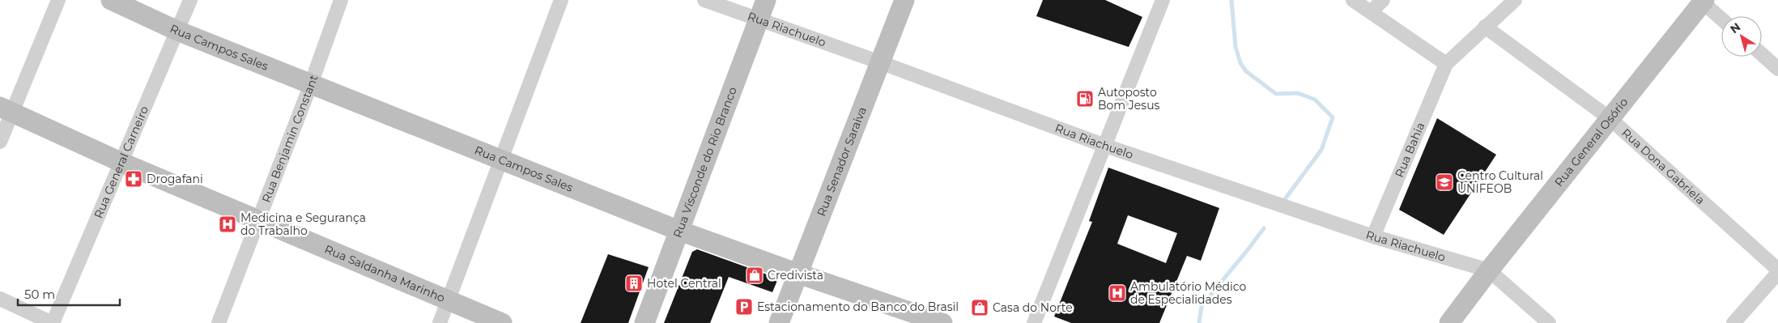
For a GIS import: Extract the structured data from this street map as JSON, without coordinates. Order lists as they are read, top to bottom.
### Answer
{
  "streets": {
    "street": [
      "Rua Riachuelo",
      "Rua Campos Sales",
      "Rua Benjamin Constant",
      "Rua General Osório",
      "Rua Bahia",
      "Rua Senador Saraiva",
      "Rua General Carneiro",
      "Rua Visconde do Rio Branco",
      "Rua Dona Gabriela",
      "Rua Saldanha Marinho"
    ]
  },
  "crossings": [
    ["Rua Riachuelo", "Rua General Osório"],
    ["Rua Riachuelo", "Rua Bahia"],
    ["Rua Riachuelo", "Rua Senador Saraiva"],
    ["Rua Riachuelo", "Rua Visconde do Rio Branco"],
    ["Rua Campos Sales", "Rua Benjamin Constant"],
    ["Rua Campos Sales", "Rua Senador Saraiva"],
    ["Rua Campos Sales", "Rua General Carneiro"],
    ["Rua Campos Sales", "Rua Visconde do Rio Branco"],
    ["Rua Benjamin Constant", "Rua Saldanha Marinho"],
    ["Rua General Osório", "Rua Dona Gabriela"],
    ["Rua General Carneiro", "Rua Saldanha Marinho"]
  ],
  "places": {
    "fuel station": ["Autoposto Bom Jesus"],
    "pharmacy": ["Drogafani"],
    "school or university": ["Centro Cultural UNIFEOB"],
    "hospital": ["Medicina e Segurança do Trabalho", "Ambulatório Médico de Especialidades"],
    "shop": ["Credivista", "Casa do Norte"],
    "building": ["Hotel Central"],
    "parking": ["Estacionamento do Banco do Brasil"]
  },
  "scale_bar": "50 m",
  "north": "top left"
}
